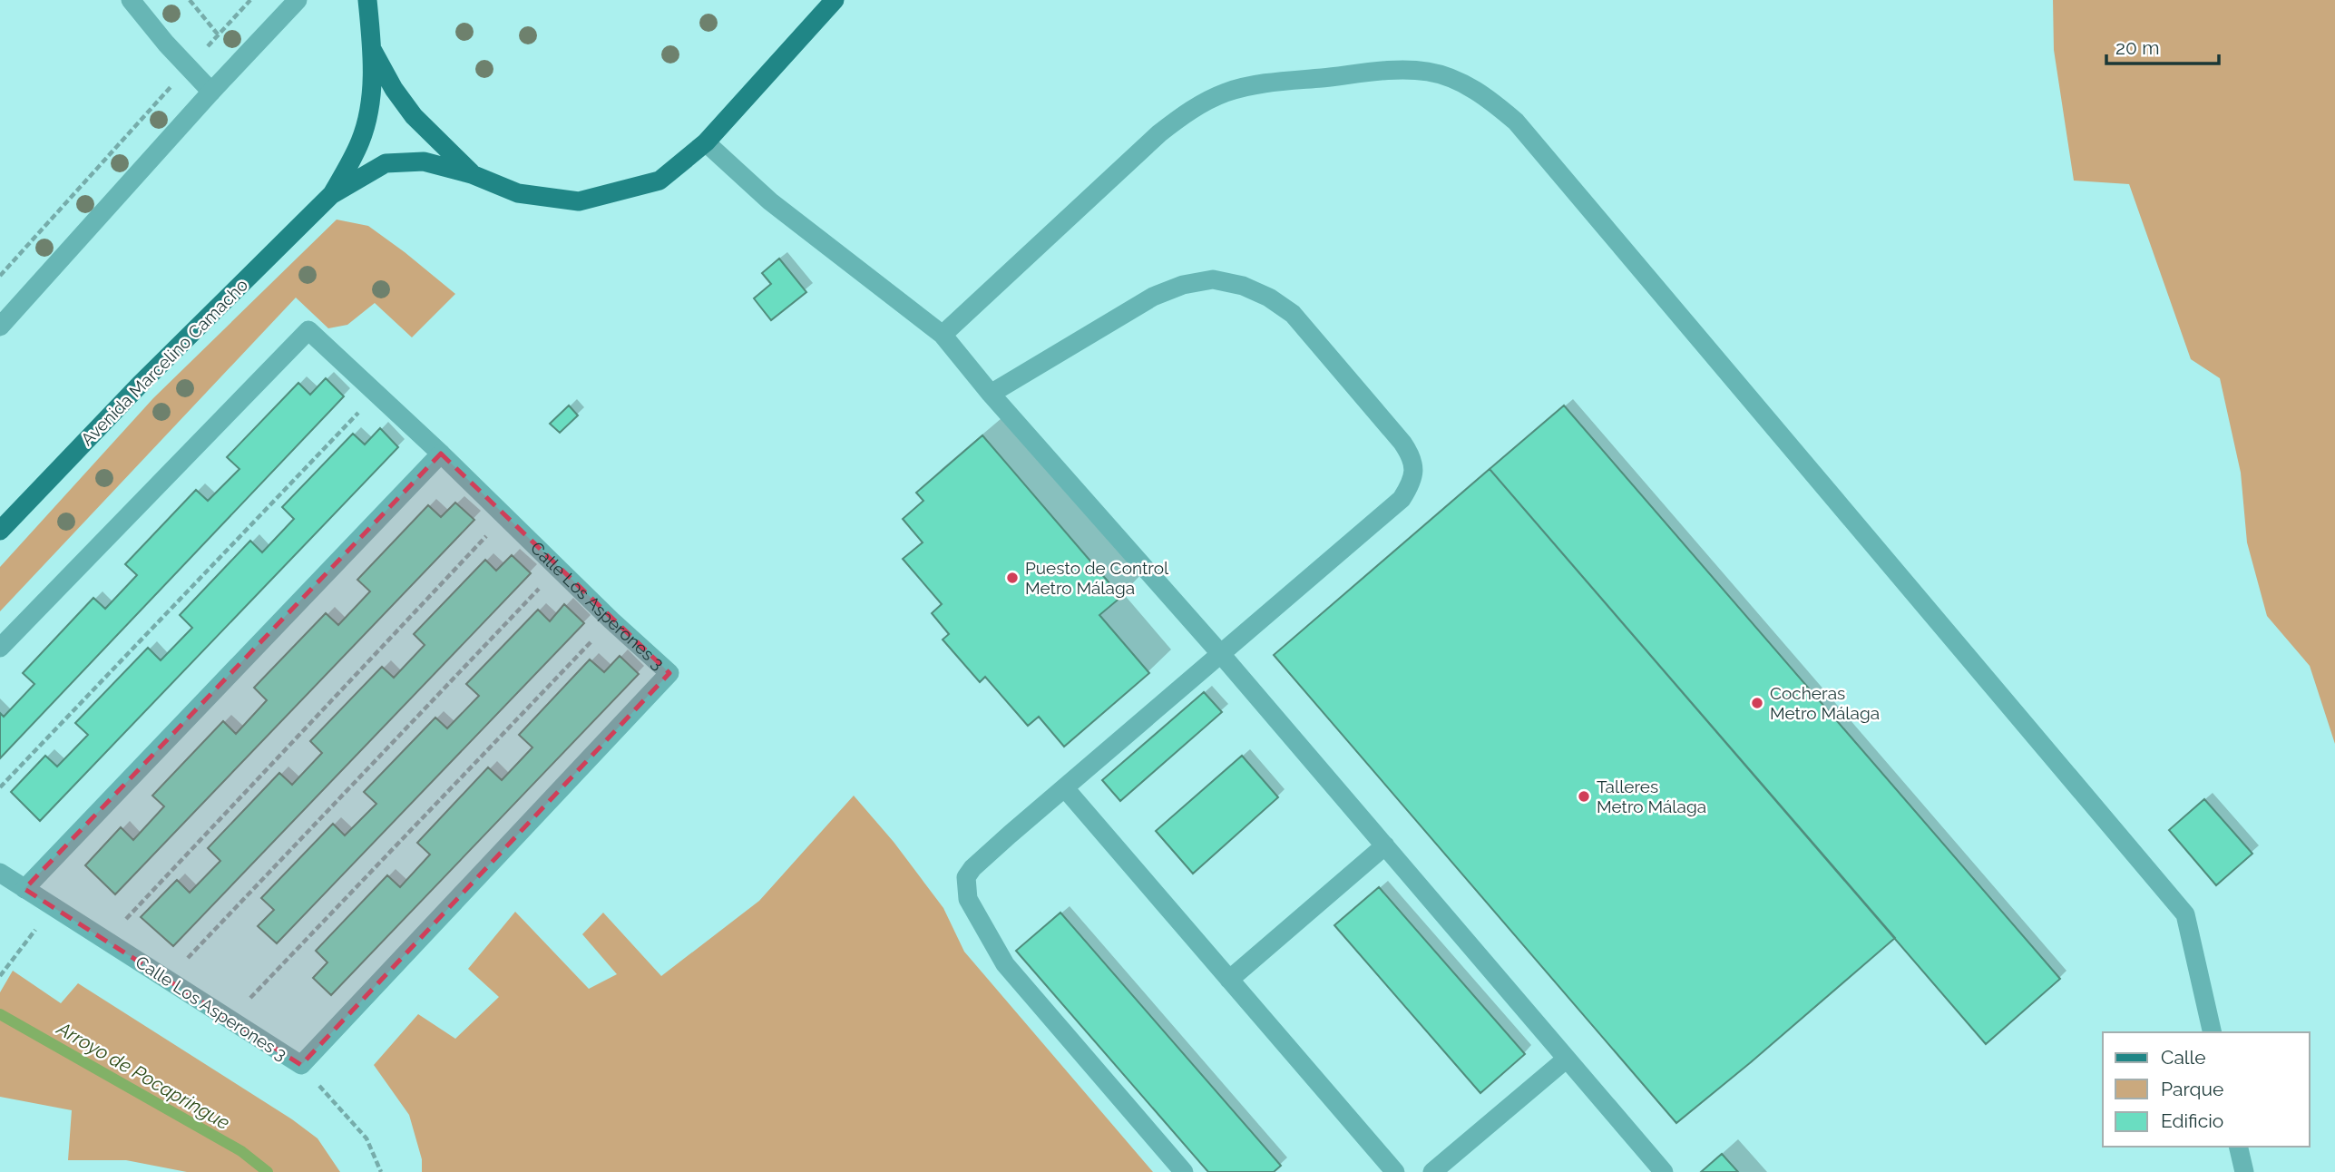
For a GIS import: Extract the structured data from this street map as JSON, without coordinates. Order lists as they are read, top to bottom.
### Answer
{
  "streets": {
    "main road": ["Avenida Marcelino Camacho"],
    "street": ["Calle Los Asperones 3"]
  },
  "water": ["Arroyo de Pocapringue"],
  "places": ["Puesto de Control Metro Málaga", "Cocheras Metro Málaga", "Talleres Metro Málaga"],
  "legend": ["Calle", "Parque", "Edificio"],
  "scale_bar": "20 m"
}
